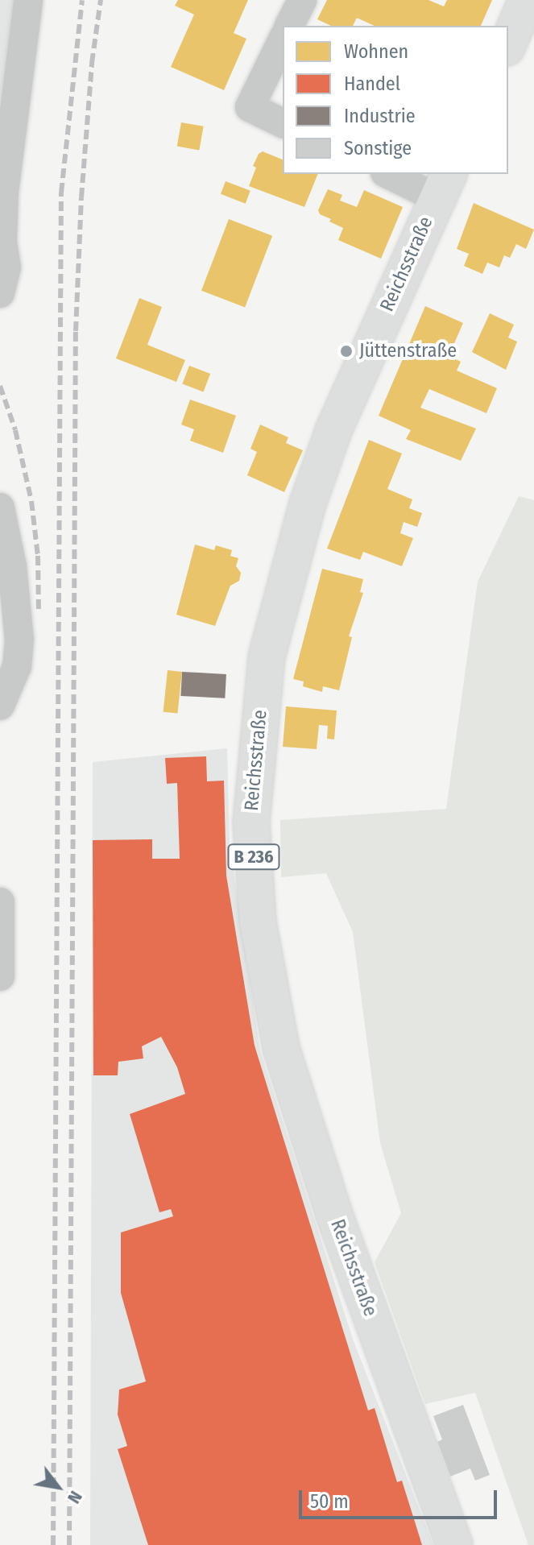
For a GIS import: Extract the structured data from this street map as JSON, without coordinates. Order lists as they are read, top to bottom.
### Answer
{
  "streets": {
    "main road": ["Reichsstraße", "B 236"]
  },
  "places": ["Jüttenstraße"],
  "legend": [
    "Wohnen",
    "Handel",
    "Industrie",
    "Sonstige"
  ],
  "scale_bar": "50 m",
  "north": "bottom right"
}
